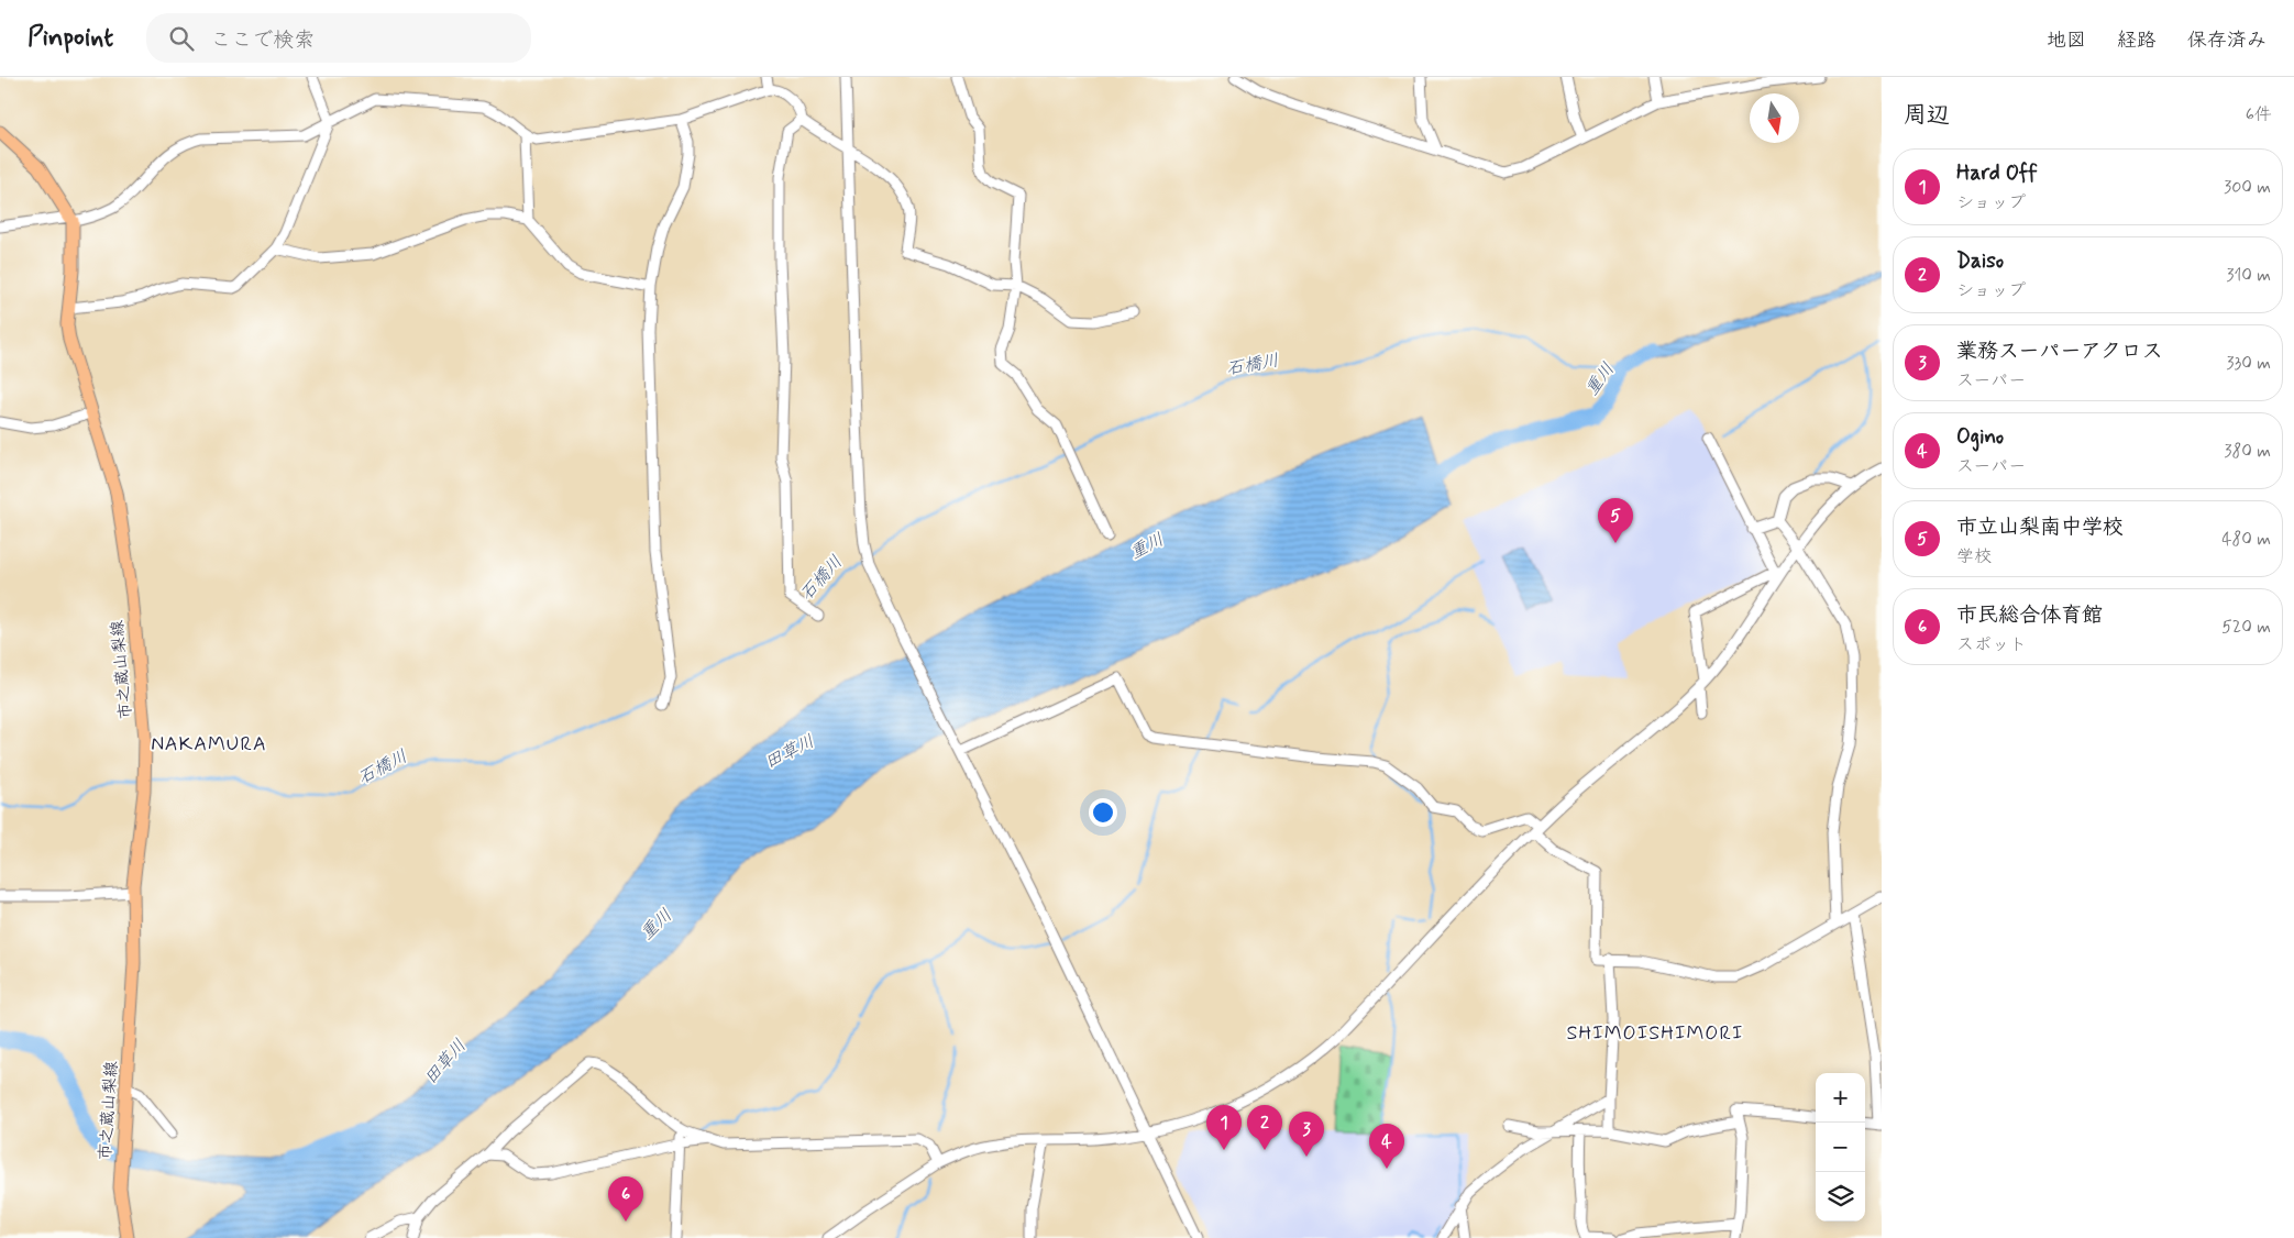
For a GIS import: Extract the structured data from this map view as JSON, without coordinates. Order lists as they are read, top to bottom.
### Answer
{
  "streets": {
    "main road": ["市之蔵山梨線"]
  },
  "districts": ["NAKAMURA", "SHIMOISHIMORI"],
  "water": ["石橋川", "重川", "田草川"],
  "north": "bottom",
  "page": {
    "header": "Pinpoint",
    "search": "ここで検索",
    "nav": ["地図", "経路", "保存済み"],
    "heading": ["周辺", "6件"],
    "list": [
      {
        "mark": "1",
        "name": "Hard Off",
        "note": "ショップ",
        "value": "300 m"
      },
      {
        "mark": "2",
        "name": "Daiso",
        "note": "ショップ",
        "value": "310 m"
      },
      {
        "mark": "3",
        "name": "業務スーパーアクロス",
        "note": "スーパー",
        "value": "330 m"
      },
      {
        "mark": "4",
        "name": "Ogino",
        "note": "スーパー",
        "value": "380 m"
      },
      {
        "mark": "5",
        "name": "市立山梨南中学校",
        "note": "学校",
        "value": "480 m"
      },
      {
        "mark": "6",
        "name": "市民総合体育館",
        "note": "スポット",
        "value": "520 m"
      }
    ],
    "pins": [
      "5",
      "1",
      "2",
      "3",
      "4",
      "6"
    ],
    "map_buttons": ["+", "−"]
  }
}
